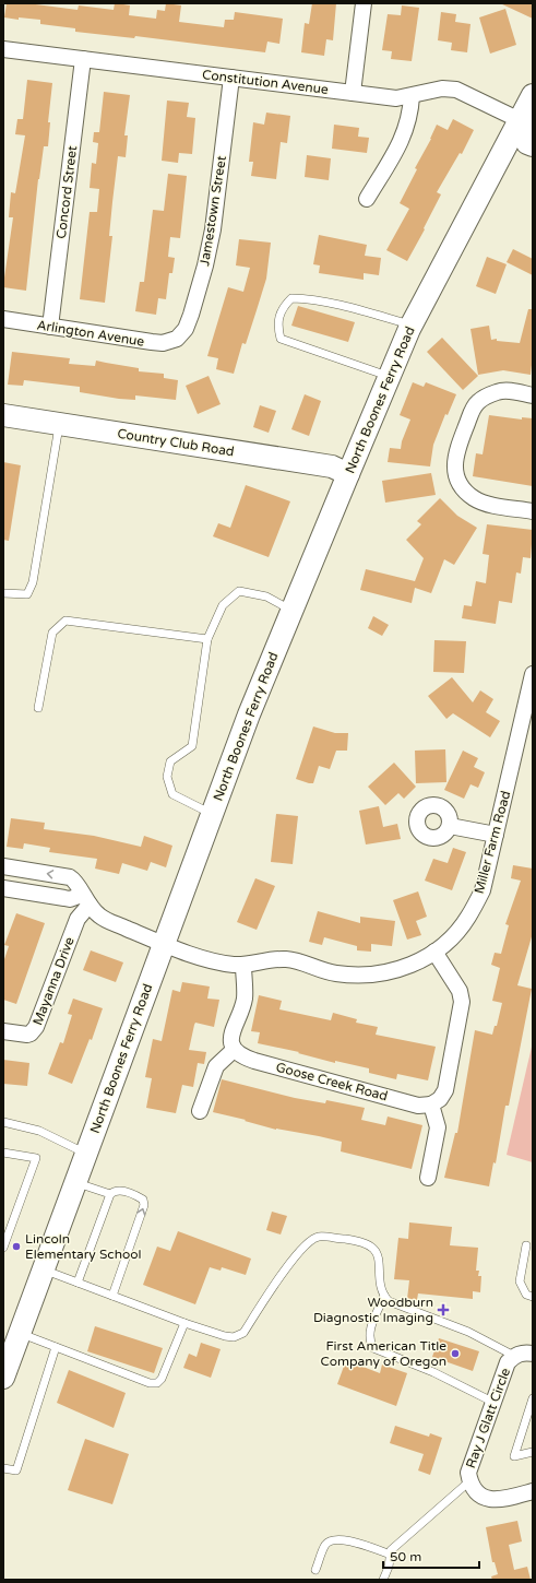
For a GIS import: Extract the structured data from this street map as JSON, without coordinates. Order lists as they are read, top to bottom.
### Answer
{
  "streets": {
    "main road": ["North Boones Ferry Road", "Country Club Road"],
    "street": [
      "Constitution Avenue",
      "Concord Street",
      "Jamestown Street",
      "Arlington Avenue",
      "Miller Farm Road",
      "Mayanna Drive",
      "Goose Creek Road",
      "Ray J Glatt Circle"
    ]
  },
  "crossings": [
    ["Constitution Avenue", "Concord Street"],
    ["Constitution Avenue", "Jamestown Street"],
    ["Constitution Avenue", "North Boones Ferry Road"],
    ["Concord Street", "Arlington Avenue"],
    ["Jamestown Street", "Arlington Avenue"],
    ["North Boones Ferry Road", "Country Club Road"],
    ["North Boones Ferry Road", "Miller Farm Road"],
    ["Miller Farm Road", "Mayanna Drive"]
  ],
  "places": {
    "other": ["Lincoln Elementary School", "First American Title Company of Oregon"],
    "health": ["Woodburn Diagnostic Imaging"]
  },
  "scale_bar": "50 m"
}
